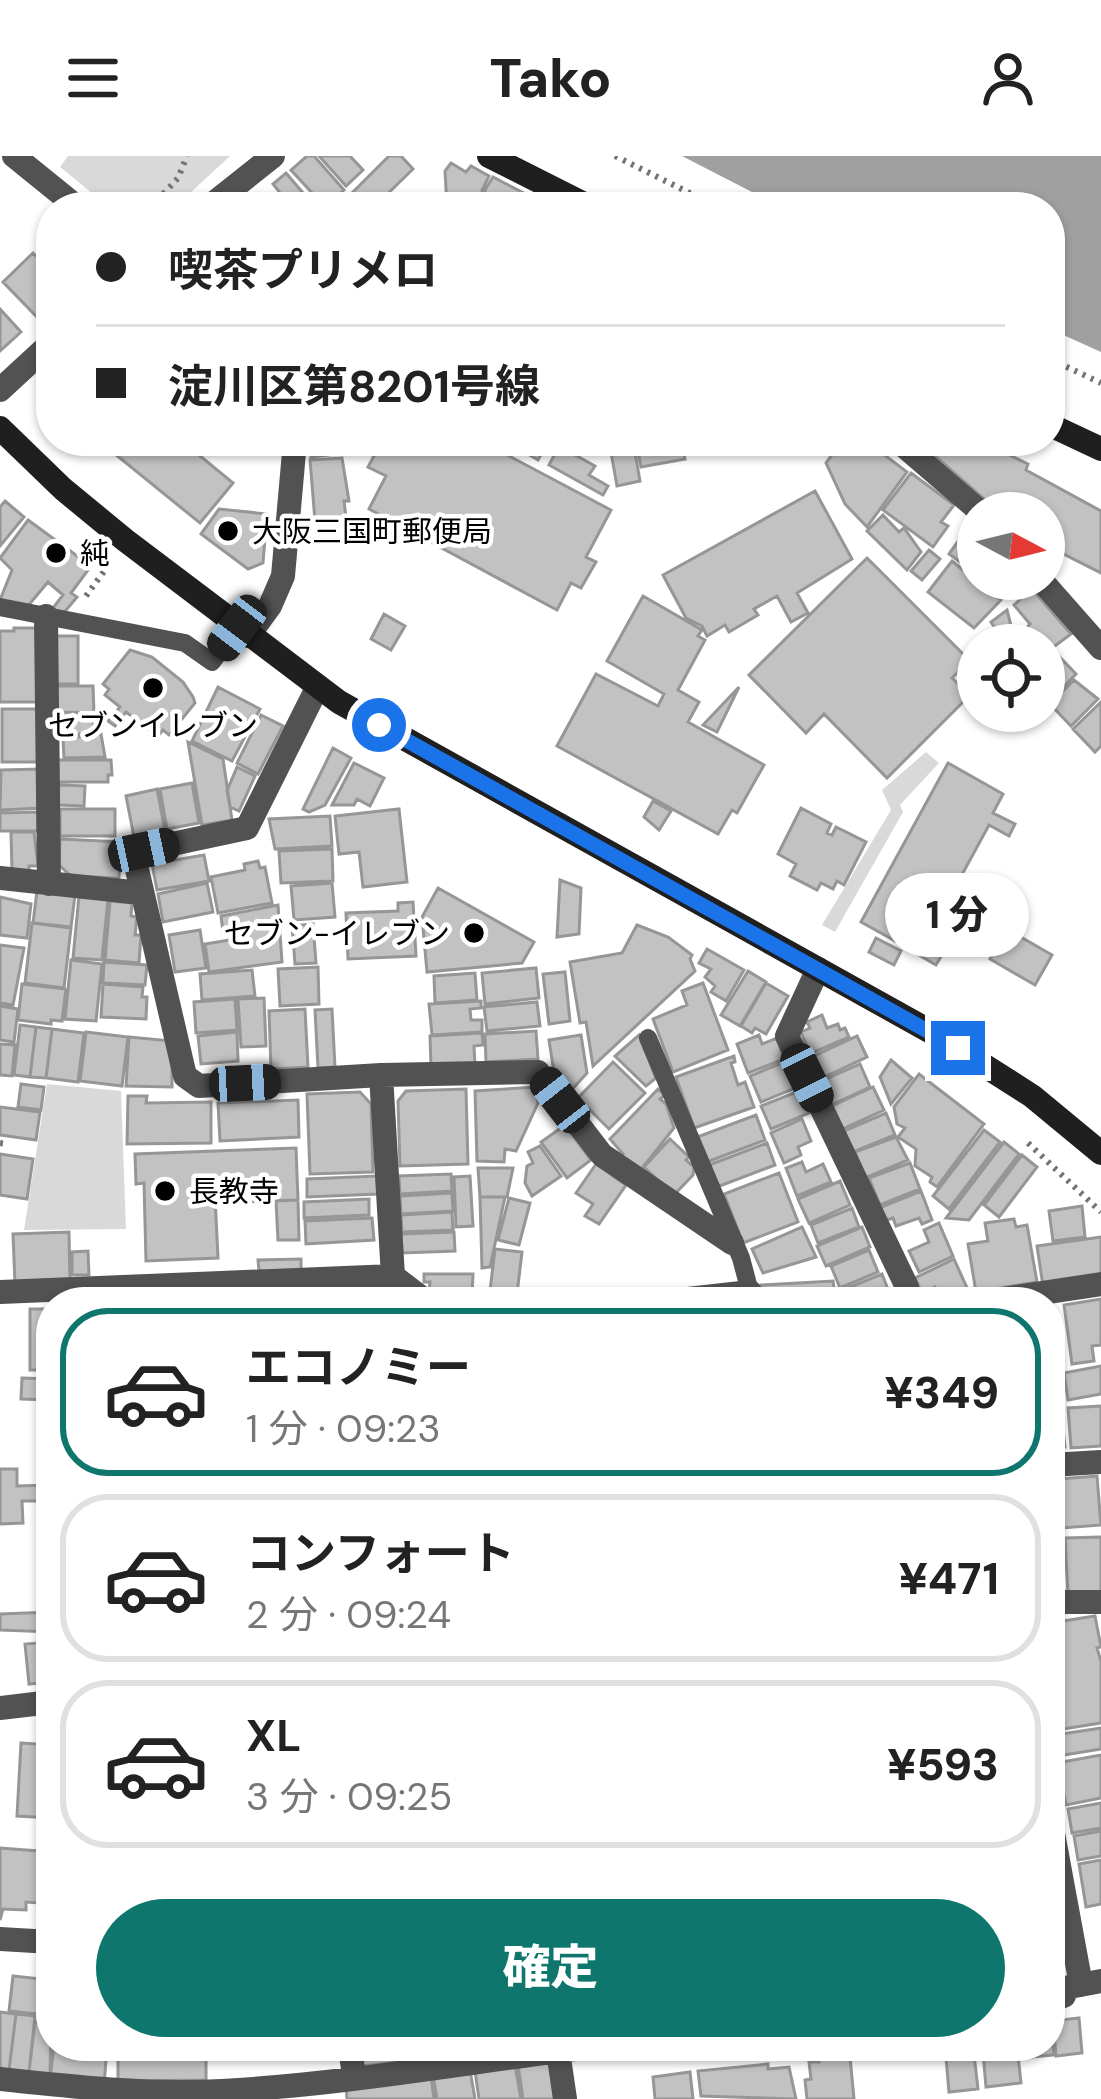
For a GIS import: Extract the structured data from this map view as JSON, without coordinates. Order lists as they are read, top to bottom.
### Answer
{
  "places": [
    "大阪三国町郵便局",
    "純",
    "セブンイレブン",
    "セブン-イレブン",
    "長教寺"
  ],
  "north": "right",
  "page": {
    "header": "Tako",
    "banner": ["喫茶プリメロ", "淀川区第8201号線"],
    "bubble": "1 分",
    "list": [
      {
        "name": "エコノミー",
        "note": "1 分 · 09:23",
        "value": "¥349"
      },
      {
        "name": "コンフォート",
        "note": "2 分 · 09:24",
        "value": "¥471"
      },
      {
        "name": "XL",
        "note": "3 分 · 09:25",
        "value": "¥593"
      }
    ],
    "buttons": "確定"
  }
}
